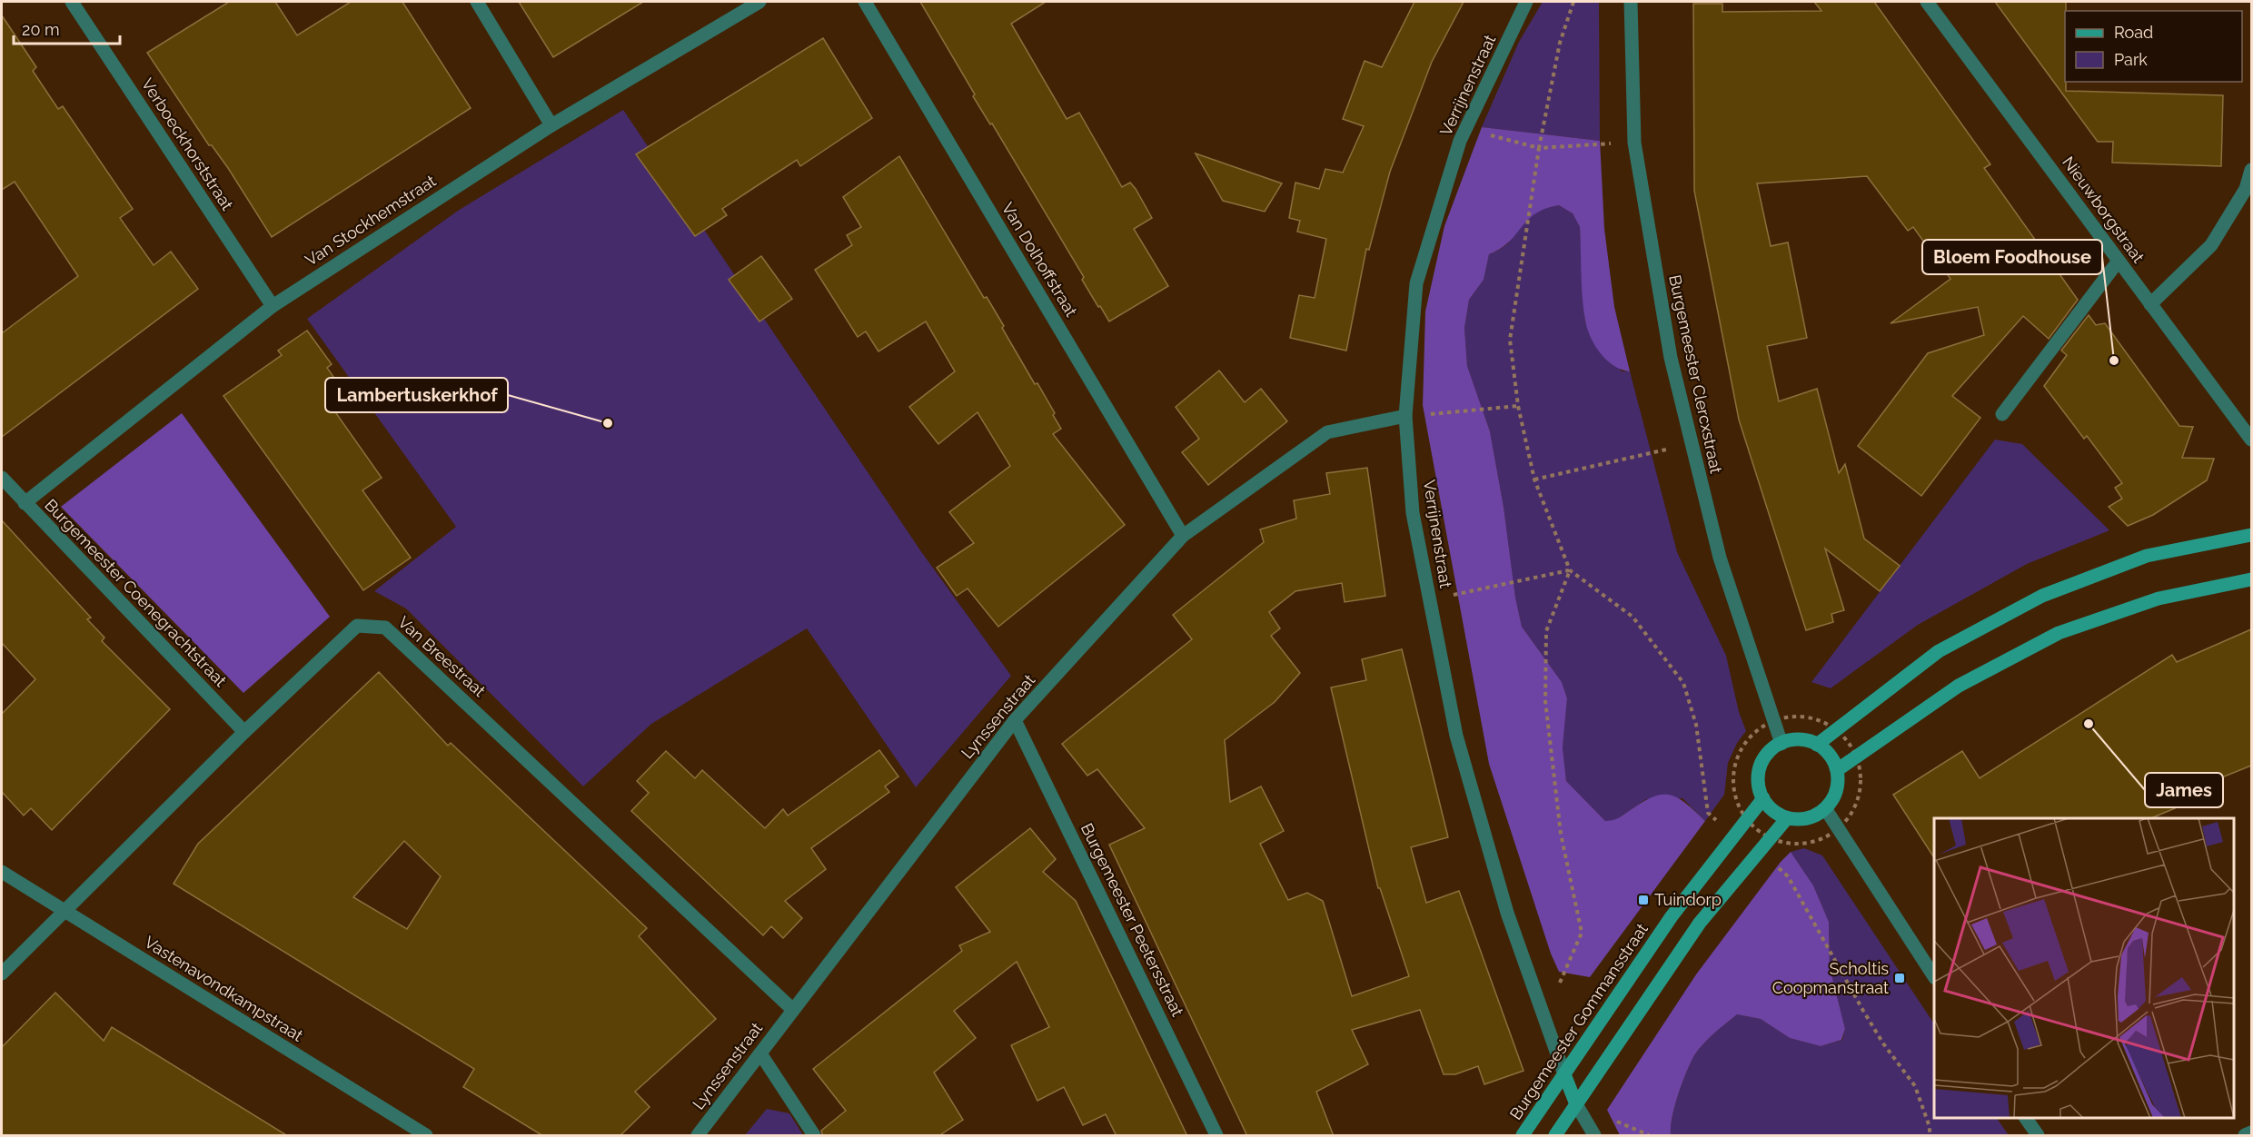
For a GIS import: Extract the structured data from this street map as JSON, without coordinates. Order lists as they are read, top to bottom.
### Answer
{
  "streets": {
    "street": [
      "Verrijnenstraat",
      "Verboeckhorststraat",
      "Nieuwborgstraat",
      "Van Stockhemstraat",
      "Van Dolhoffstraat",
      "Burgemeester Clercxstraat",
      "Burgemeester Coenegrachtstraat",
      "Van Breestraat",
      "Lynssenstraat",
      "Burgemeester Peetersstraat",
      "Vastenavondkampstraat",
      "Burgemeester Gommansstraat"
    ]
  },
  "crossings": [
    ["Verrijnenstraat", "Lynssenstraat"],
    ["Verrijnenstraat", "Burgemeester Gommansstraat"],
    ["Verboeckhorststraat", "Van Stockhemstraat"],
    ["Van Stockhemstraat", "Burgemeester Coenegrachtstraat"],
    ["Van Dolhoffstraat", "Lynssenstraat"],
    ["Burgemeester Clercxstraat", "Burgemeester Gommansstraat"],
    ["Burgemeester Coenegrachtstraat", "Van Breestraat"],
    ["Van Breestraat", "Lynssenstraat"],
    ["Van Breestraat", "Vastenavondkampstraat"],
    ["Lynssenstraat", "Burgemeester Peetersstraat"]
  ],
  "places": {
    "other": ["Bloem Foodhouse", "Lambertuskerkhof", "James"],
    "transit": ["Tuindorp", "Scholtis Coopmanstraat"]
  },
  "legend": ["Road", "Park"],
  "scale_bar": "20 m"
}
